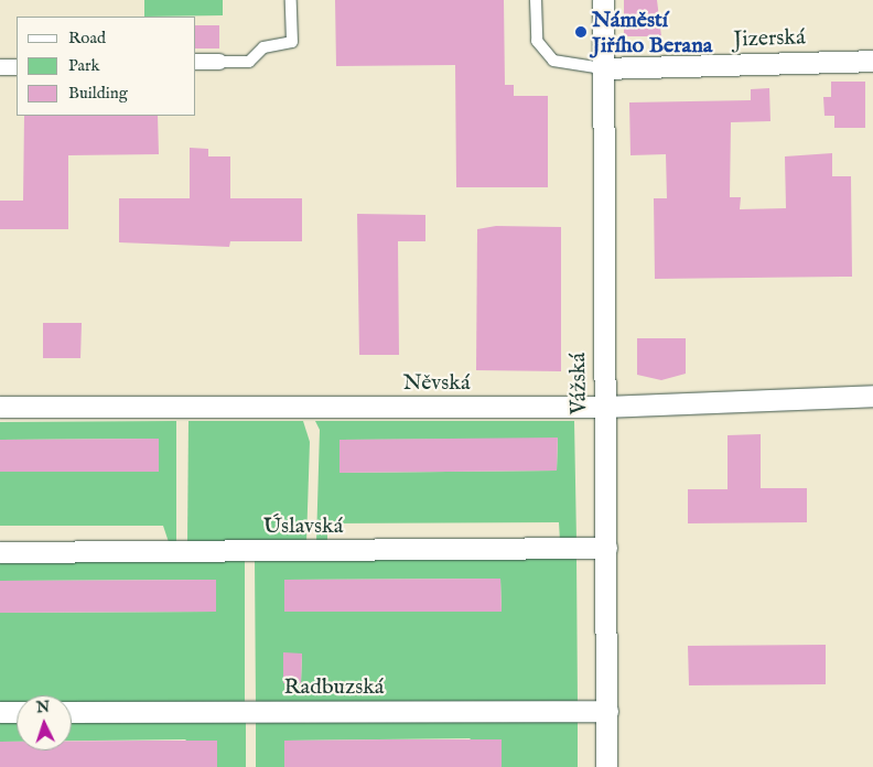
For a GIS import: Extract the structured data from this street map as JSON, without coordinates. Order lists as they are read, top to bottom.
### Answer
{
  "streets": {
    "street": [
      "Jizerská",
      "Něvská",
      "Vážská",
      "Úslavská",
      "Radbuzská"
    ]
  },
  "crossings": [
    ["Jizerská", "Vážská"],
    ["Něvská", "Vážská"],
    ["Vážská", "Úslavská"],
    ["Vážská", "Radbuzská"]
  ],
  "places": ["Náměstí Jiřího Berana"],
  "legend": ["Road", "Park", "Building"],
  "north": "top"
}
